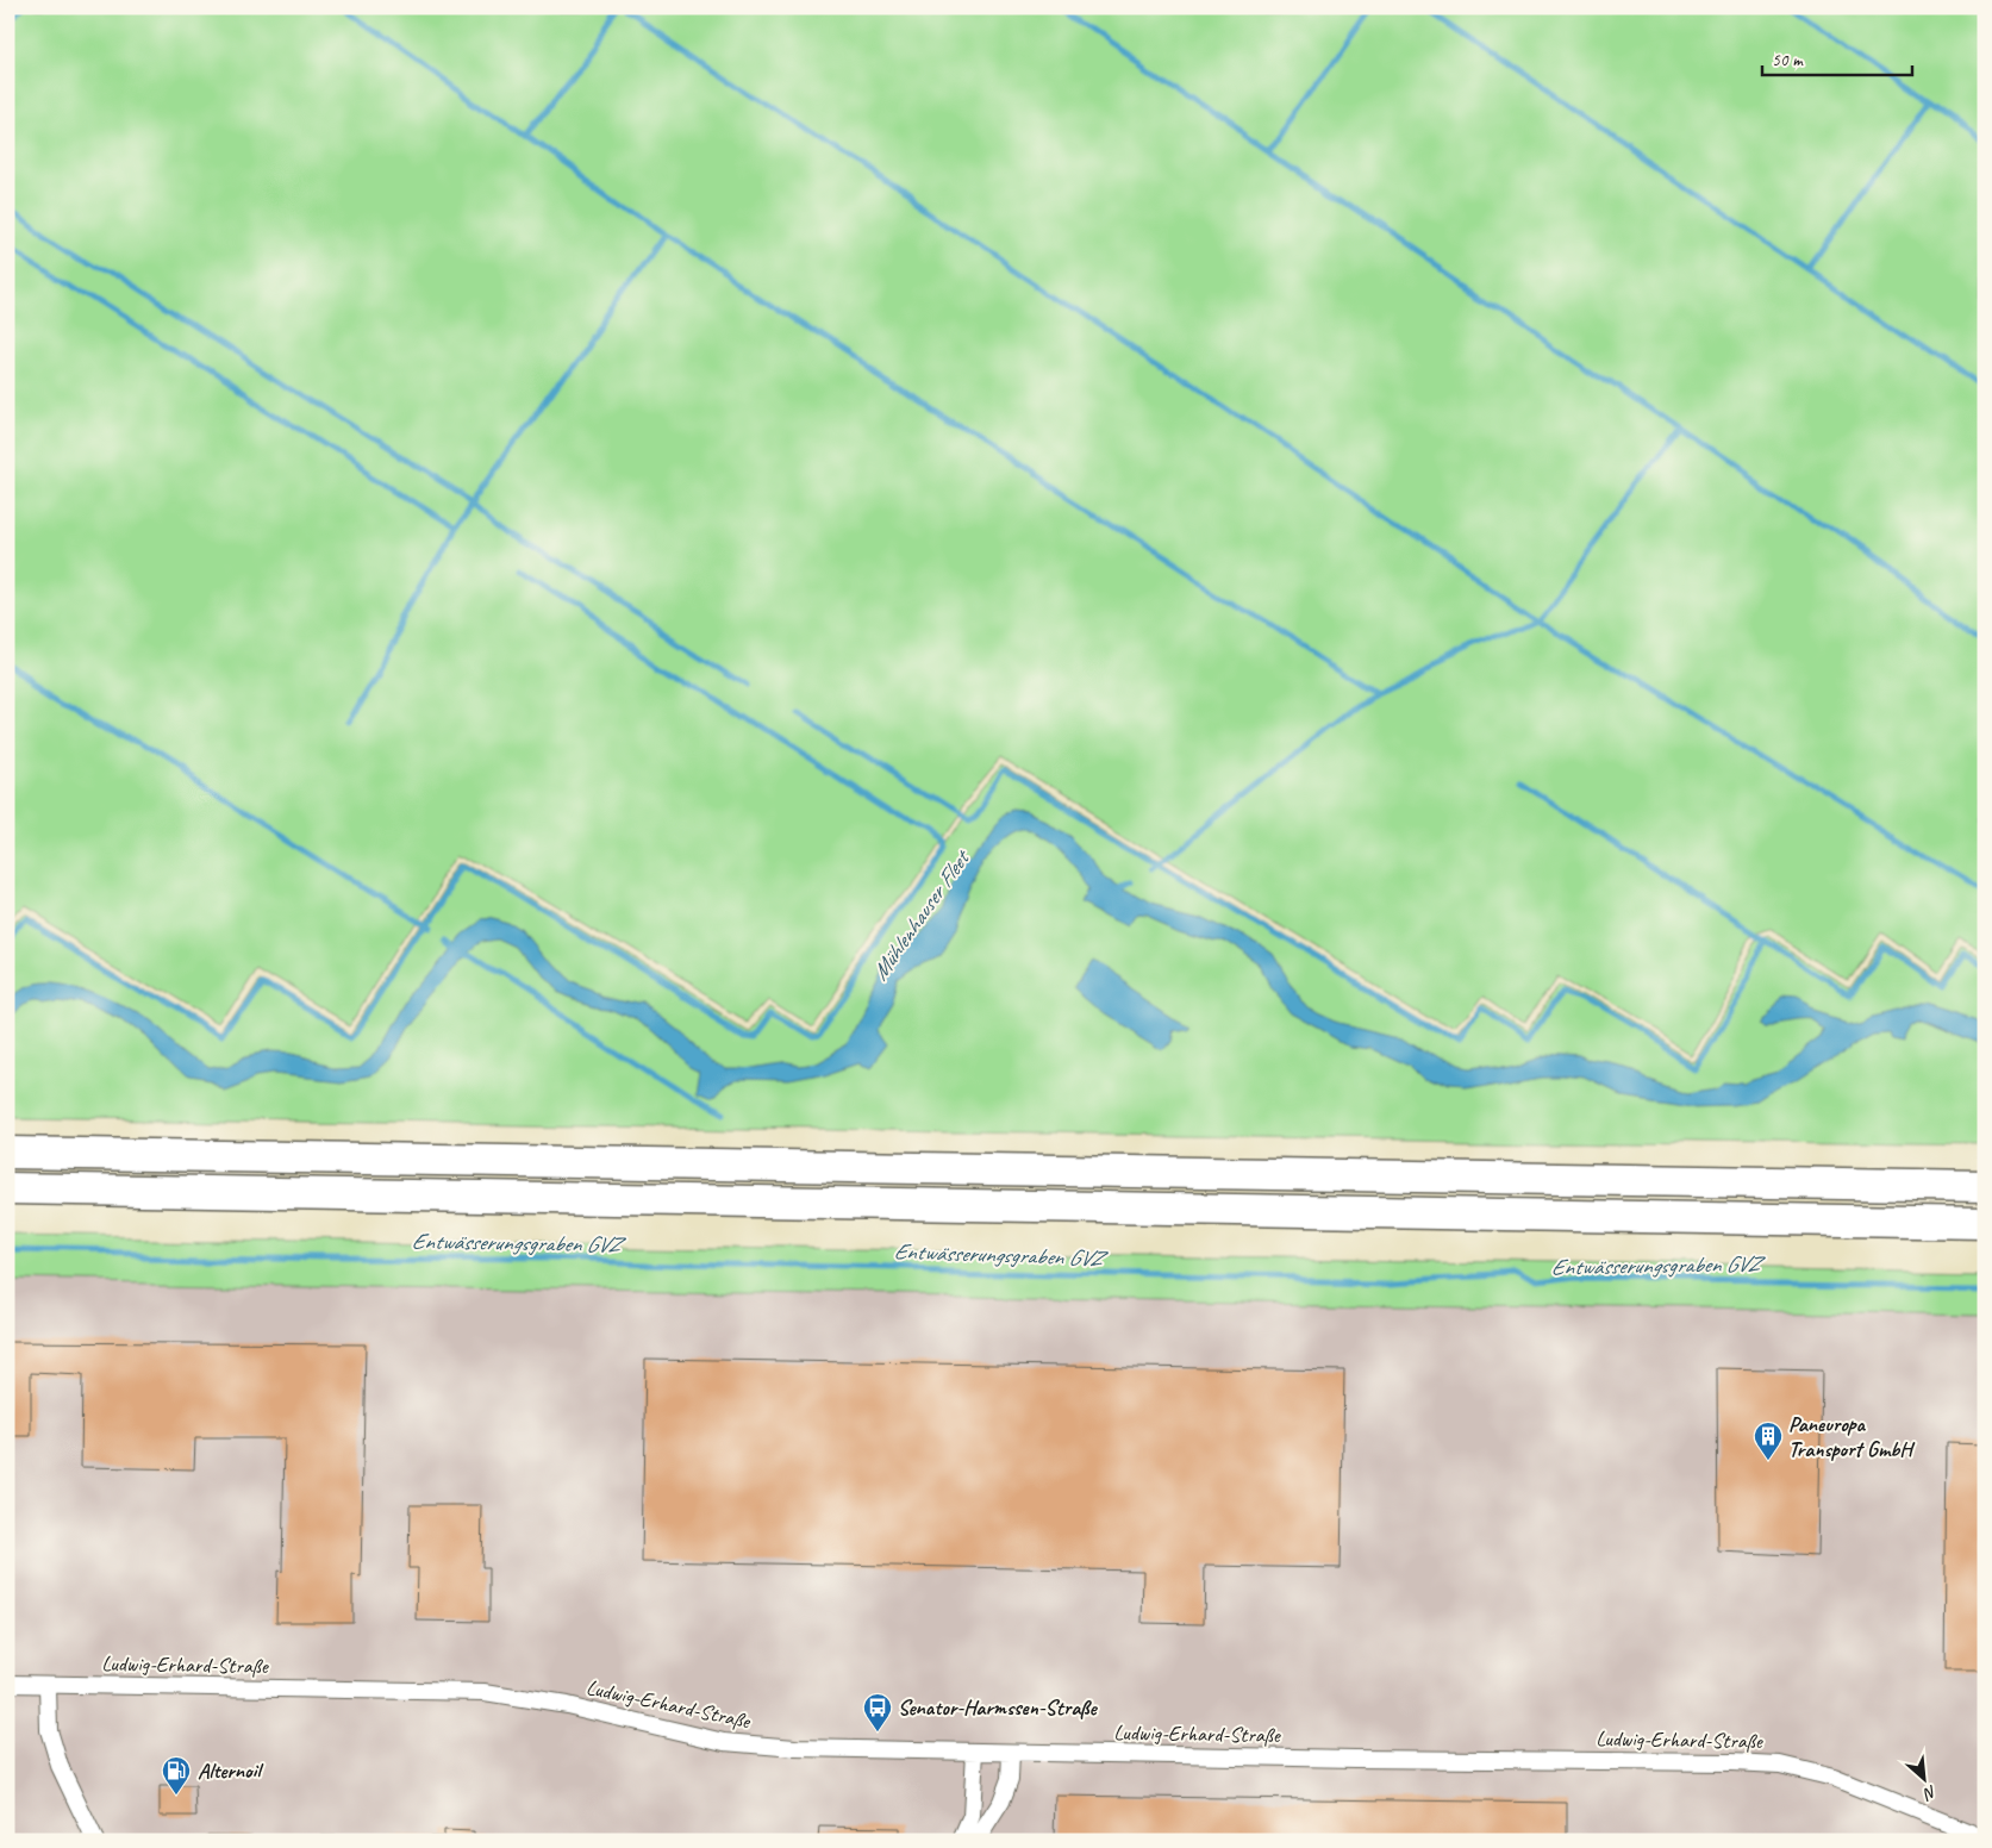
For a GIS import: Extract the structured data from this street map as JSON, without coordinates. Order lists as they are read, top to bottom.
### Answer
{
  "streets": {
    "street": ["Ludwig-Erhard-Straße"]
  },
  "water": ["Mühlenhauser Fleet", "Entwässerungsgraben GVZ"],
  "places": {
    "building": ["Paneuropa Transport GmbH"],
    "bus stop": ["Senator-Harmssen-Straße"],
    "fuel station": ["Alternoil"]
  },
  "scale_bar": "50 m",
  "north": "bottom right"
}
